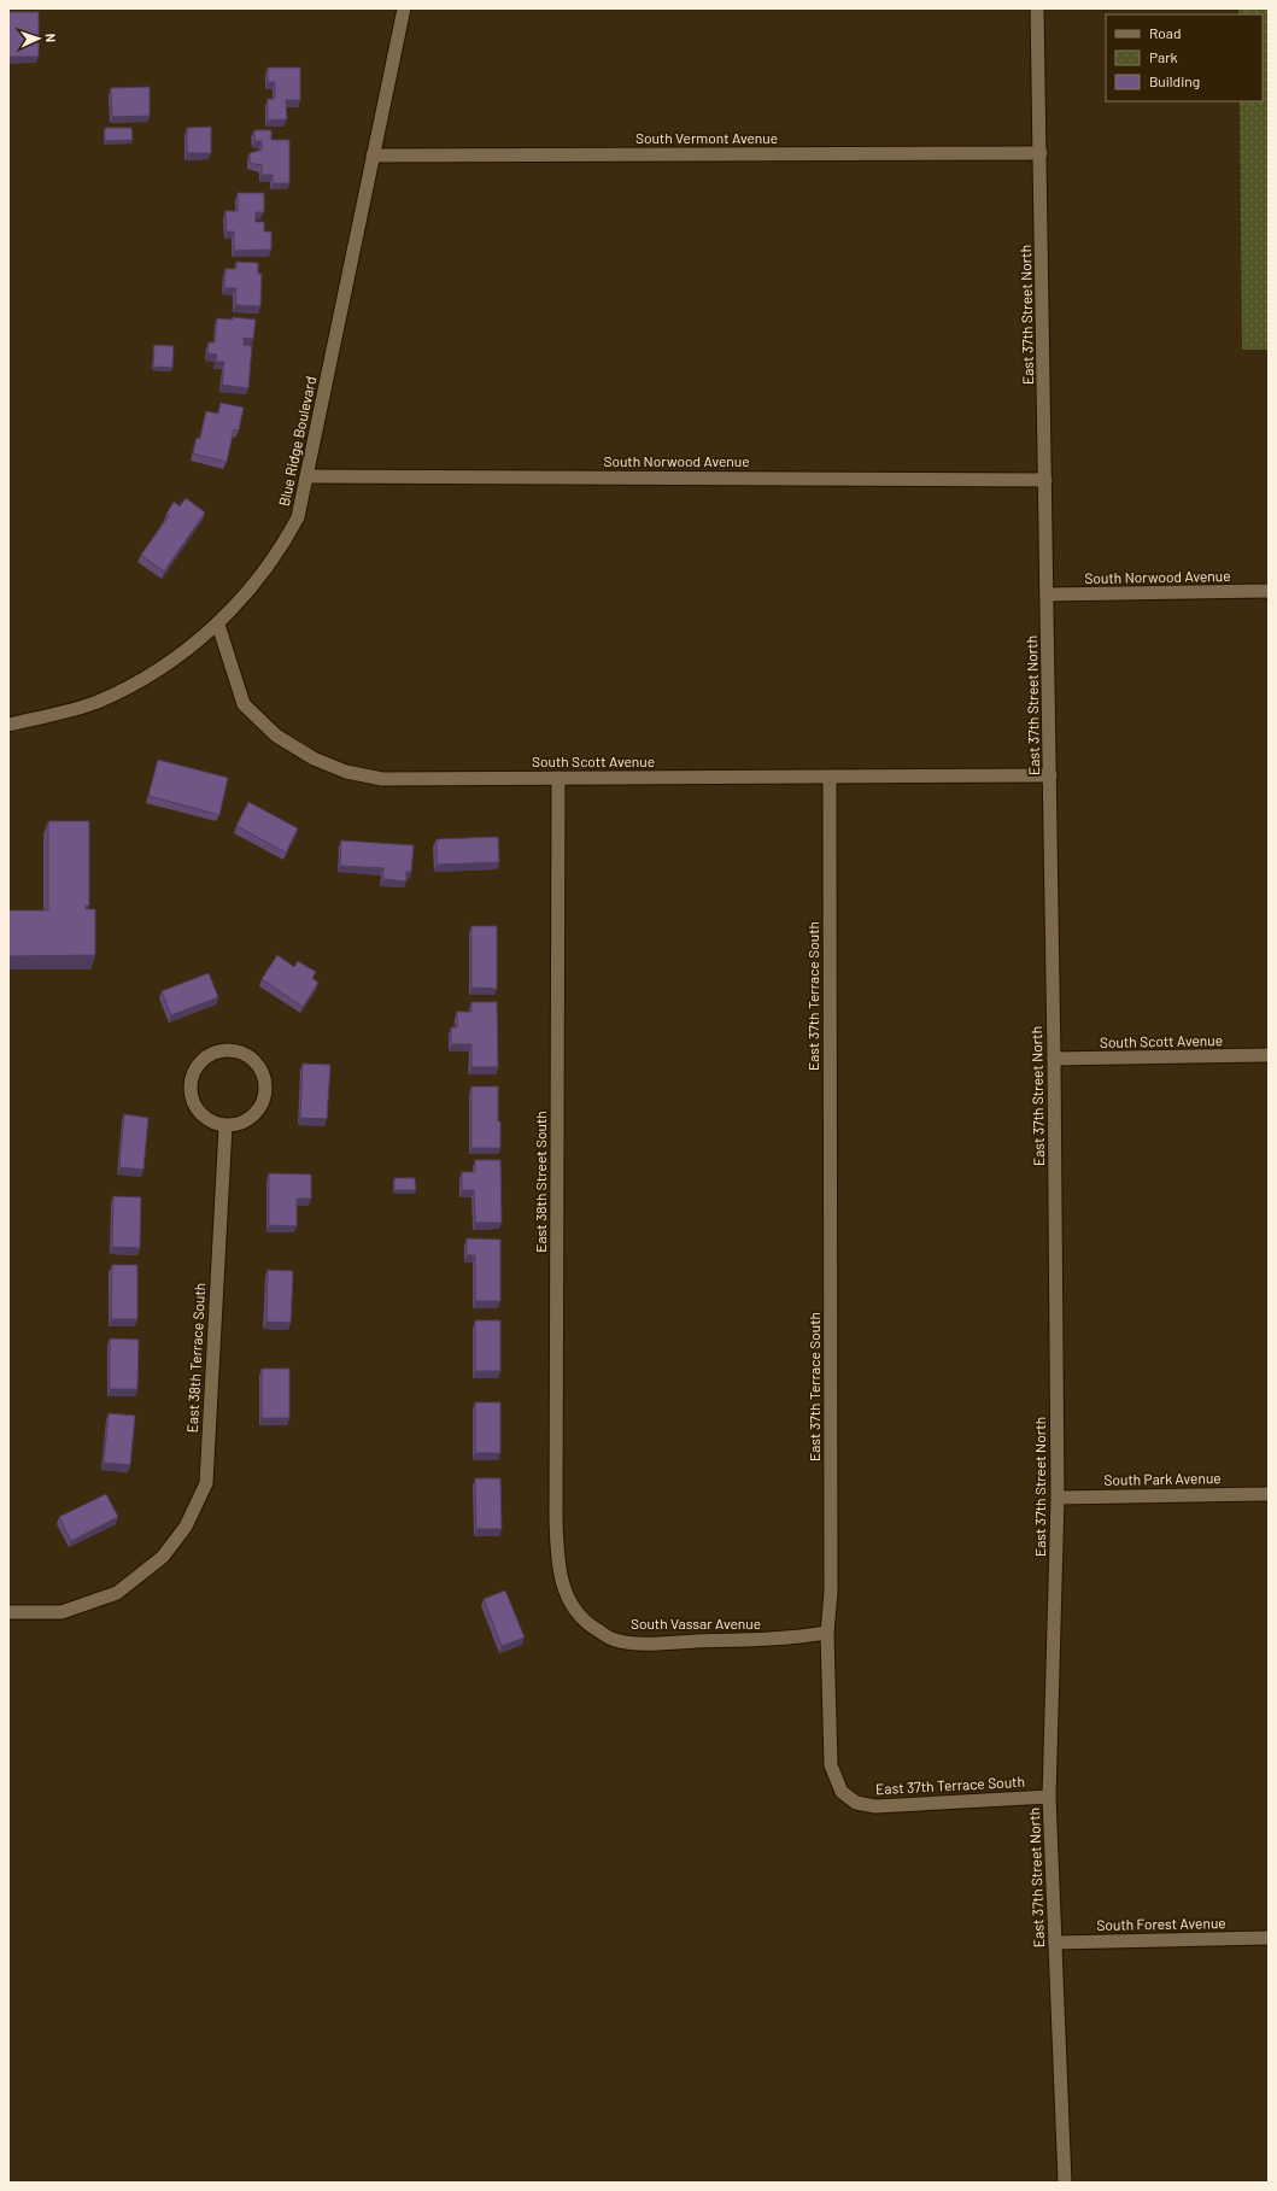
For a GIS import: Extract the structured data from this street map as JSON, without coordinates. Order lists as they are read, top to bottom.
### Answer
{
  "streets": {
    "street": [
      "South Vermont Avenue",
      "East 37th Street North",
      "Blue Ridge Boulevard",
      "South Norwood Avenue",
      "South Scott Avenue",
      "East 37th Terrace South",
      "East 38th Street South",
      "East 38th Terrace South",
      "South Park Avenue",
      "South Vassar Avenue",
      "South Forest Avenue"
    ]
  },
  "crossings": [
    ["South Vermont Avenue", "East 37th Street North"],
    ["South Vermont Avenue", "Blue Ridge Boulevard"],
    ["East 37th Street North", "South Norwood Avenue"],
    ["East 37th Street North", "South Scott Avenue"],
    ["East 37th Street North", "East 37th Terrace South"],
    ["East 37th Street North", "South Park Avenue"],
    ["East 37th Street North", "South Forest Avenue"],
    ["Blue Ridge Boulevard", "South Norwood Avenue"],
    ["Blue Ridge Boulevard", "South Scott Avenue"],
    ["South Scott Avenue", "East 37th Terrace South"],
    ["South Scott Avenue", "East 38th Street South"],
    ["East 37th Terrace South", "South Vassar Avenue"],
    ["East 38th Street South", "South Vassar Avenue"]
  ],
  "legend": ["Road", "Park", "Building"],
  "north": "right"
}
